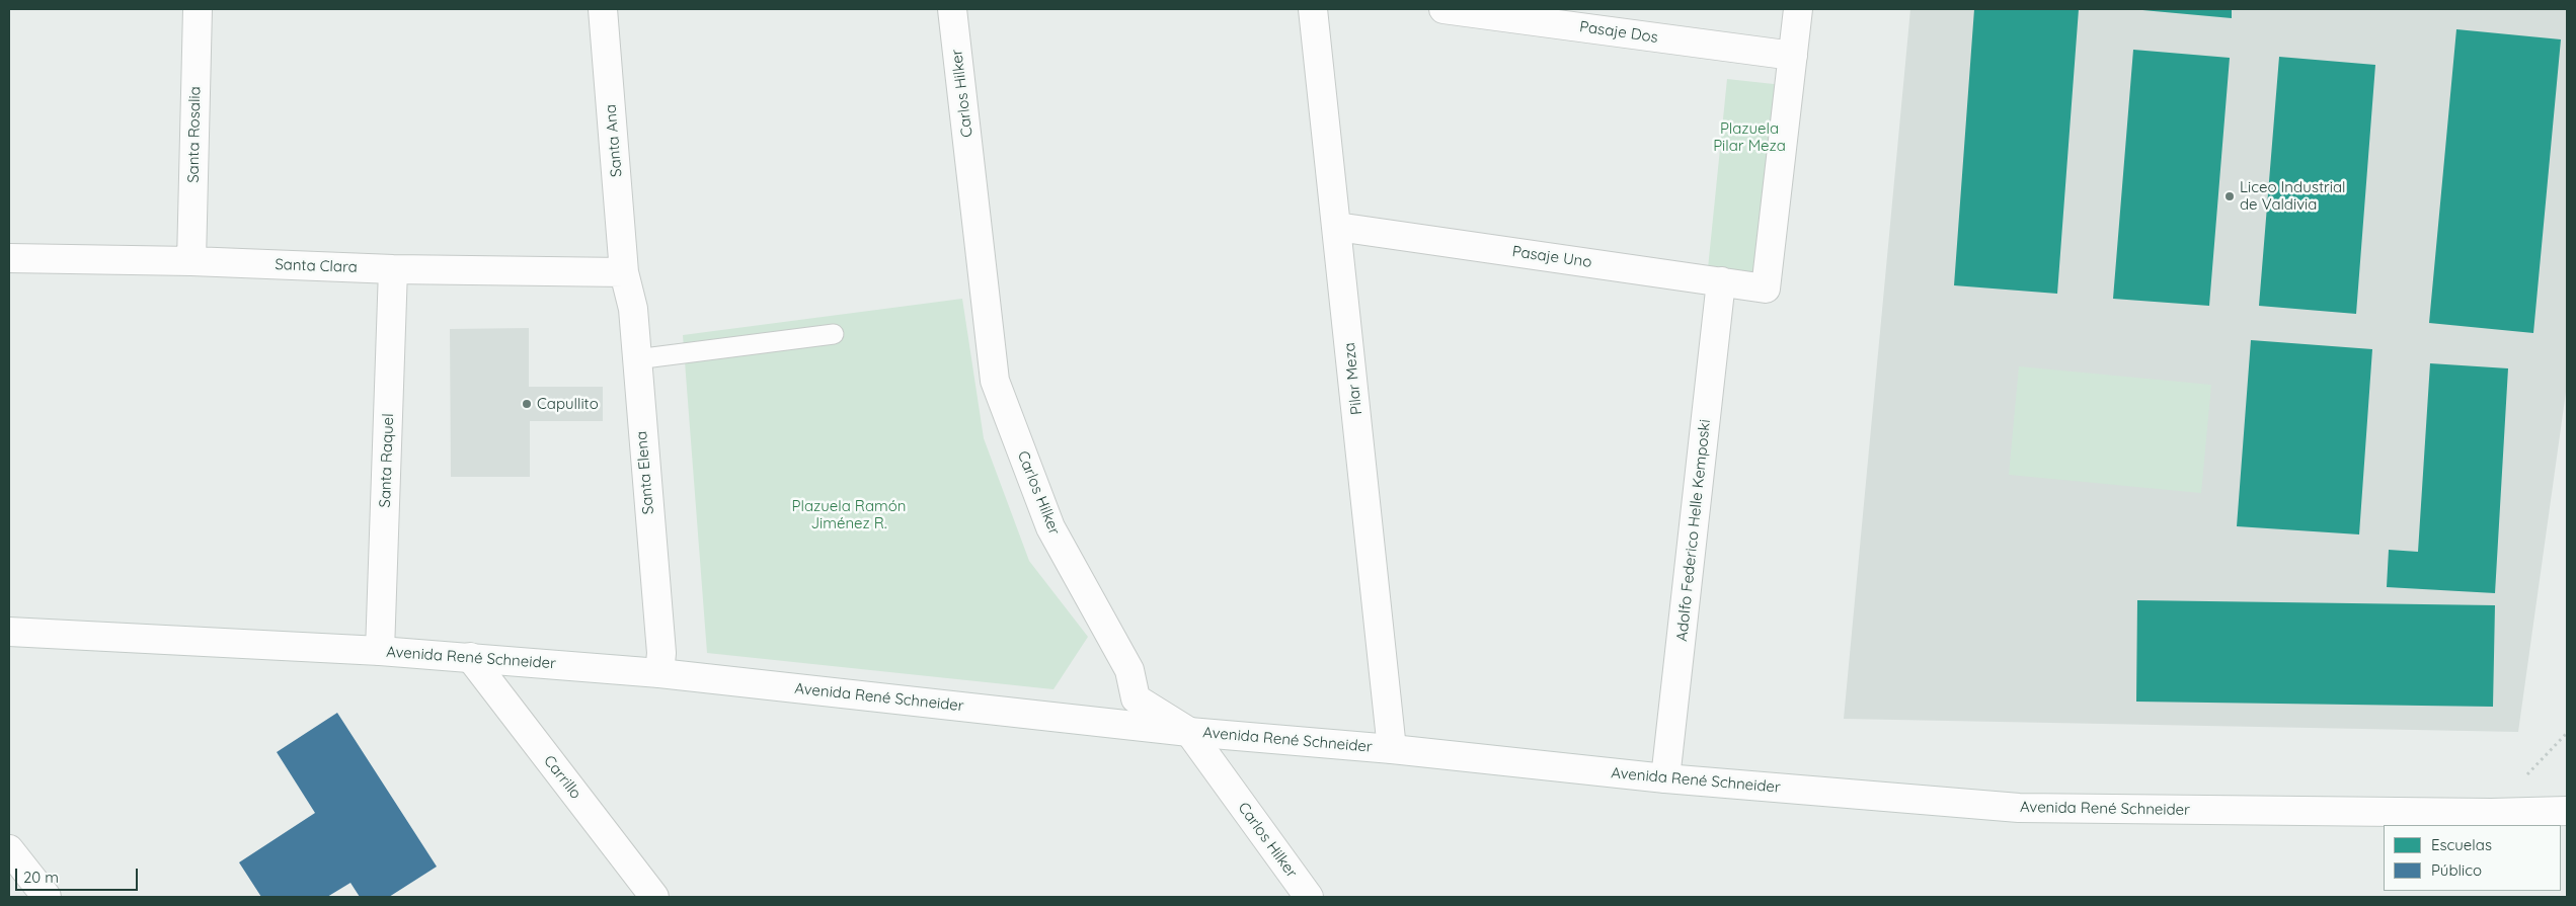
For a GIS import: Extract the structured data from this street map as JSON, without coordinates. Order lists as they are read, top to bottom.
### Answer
{
  "streets": {
    "street": [
      "Pasaje Dos",
      "Carlos Hilker",
      "Santa Rosalia",
      "Santa Ana",
      "Pasaje Uno",
      "Santa Clara",
      "Pilar Meza",
      "Santa Raquel",
      "Santa Elena",
      "Adolfo Federico Helle Kemposki",
      "Avenida René Schneider",
      "Carrillo"
    ]
  },
  "crossings": [
    ["Pasaje Dos", "Pasaje Uno"],
    ["Carlos Hilker", "Avenida René Schneider"],
    ["Santa Rosalia", "Santa Clara"],
    ["Santa Ana", "Santa Clara"],
    ["Santa Ana", "Santa Elena"],
    ["Pasaje Uno", "Pilar Meza"],
    ["Pasaje Uno", "Adolfo Federico Helle Kemposki"],
    ["Santa Clara", "Santa Raquel"],
    ["Santa Clara", "Santa Elena"],
    ["Pilar Meza", "Avenida René Schneider"],
    ["Santa Raquel", "Avenida René Schneider"],
    ["Santa Elena", "Avenida René Schneider"],
    ["Adolfo Federico Helle Kemposki", "Avenida René Schneider"],
    ["Avenida René Schneider", "Carrillo"]
  ],
  "parks": ["Plazuela Pilar Meza", "Plazuela Ramón Jiménez R."],
  "places": ["Liceo Industrial de Valdivia", "Capullito"],
  "legend": ["Escuelas", "Público"],
  "scale_bar": "20 m"
}
